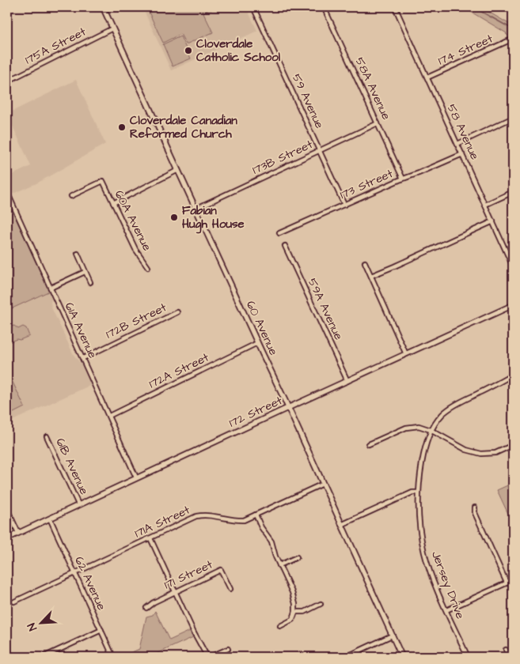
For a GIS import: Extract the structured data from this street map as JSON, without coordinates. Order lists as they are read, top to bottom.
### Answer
{
  "streets": {
    "street": [
      "175A Street",
      "174 Street",
      "58A Avenue",
      "59 Avenue",
      "58 Avenue",
      "173B Street",
      "173 Street",
      "60A Avenue",
      "59A Avenue",
      "172B Street",
      "60 Avenue",
      "61A Avenue",
      "172A Street",
      "172 Street",
      "61B Avenue",
      "171A Street",
      "171 Street",
      "62 Avenue",
      "Jersey Drive"
    ]
  },
  "crossings": [
    ["175A Street", "60 Avenue"],
    ["174 Street", "58 Avenue"],
    ["58A Avenue", "173B Street"],
    ["58A Avenue", "173 Street"],
    ["59 Avenue", "173B Street"],
    ["59 Avenue", "173 Street"],
    ["58 Avenue", "173 Street"],
    ["173B Street", "60 Avenue"],
    ["59A Avenue", "172 Street"],
    ["172B Street", "61A Avenue"],
    ["60 Avenue", "172A Street"],
    ["60 Avenue", "172 Street"],
    ["60 Avenue", "171A Street"],
    ["61A Avenue", "172A Street"],
    ["61A Avenue", "172 Street"],
    ["172 Street", "61B Avenue"],
    ["172 Street", "62 Avenue"],
    ["171A Street", "62 Avenue"]
  ],
  "places": ["Cloverdale Catholic School", "Cloverdale Canadian Reformed Church", "Fabian Hugh House"],
  "north": "bottom left"
}
